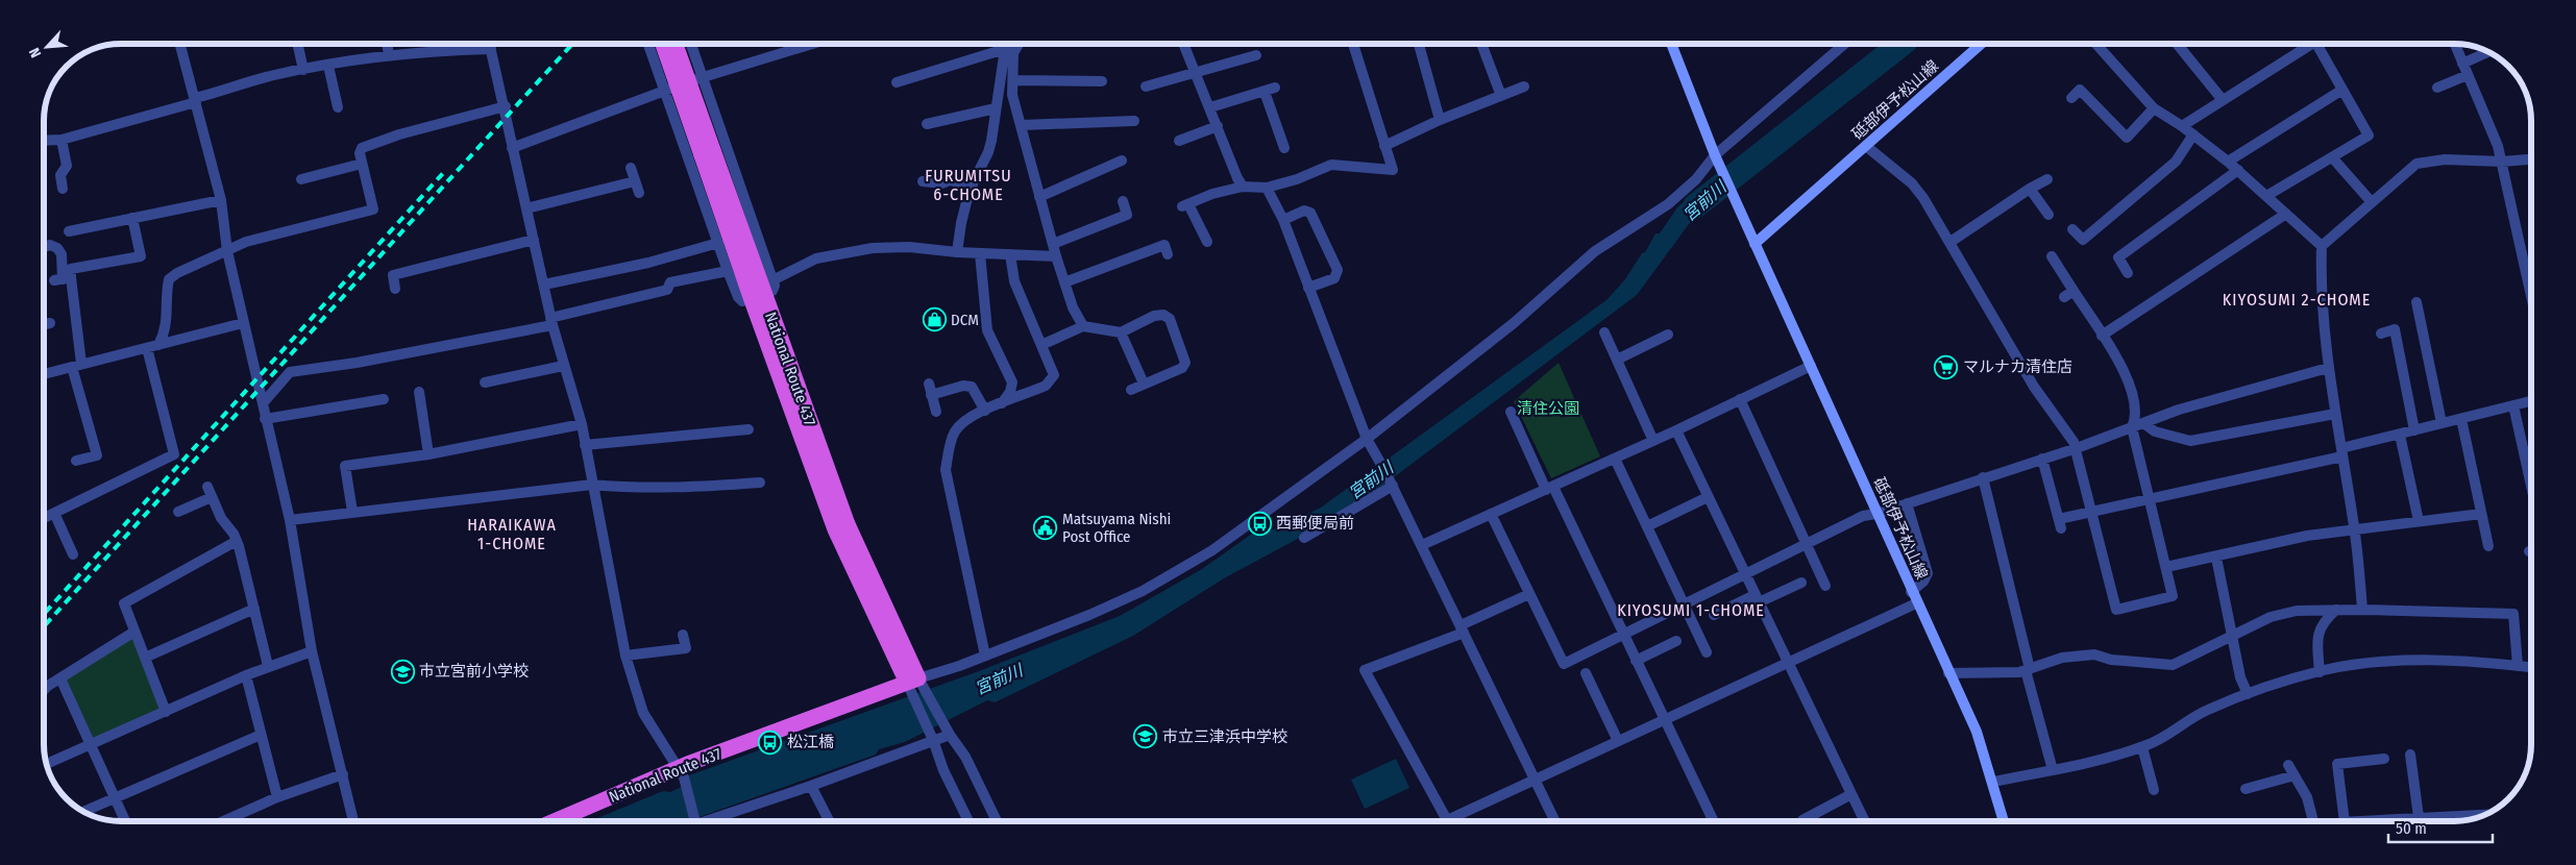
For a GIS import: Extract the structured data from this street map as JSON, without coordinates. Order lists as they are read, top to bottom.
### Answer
{
  "streets": {
    "highway": ["National Route 437"],
    "main road": ["砥部伊予松山線"]
  },
  "districts": [
    "FURUMITSU 6-CHOME",
    "KIYOSUMI 2-CHOME",
    "HARAIKAWA 1-CHOME",
    "KIYOSUMI 1-CHOME"
  ],
  "water": ["宮前川"],
  "parks": ["清住公園"],
  "places": {
    "shop": ["DCM"],
    "supermarket": ["マルナカ清住店"],
    "bus stop": ["西郵便局前", "松江橋"],
    "public building": ["Matsuyama Nishi Post Office"],
    "school or university": ["市立宮前小学校", "市立三津浜中学校"]
  },
  "scale_bar": "50 m",
  "north": "bottom left"
}
